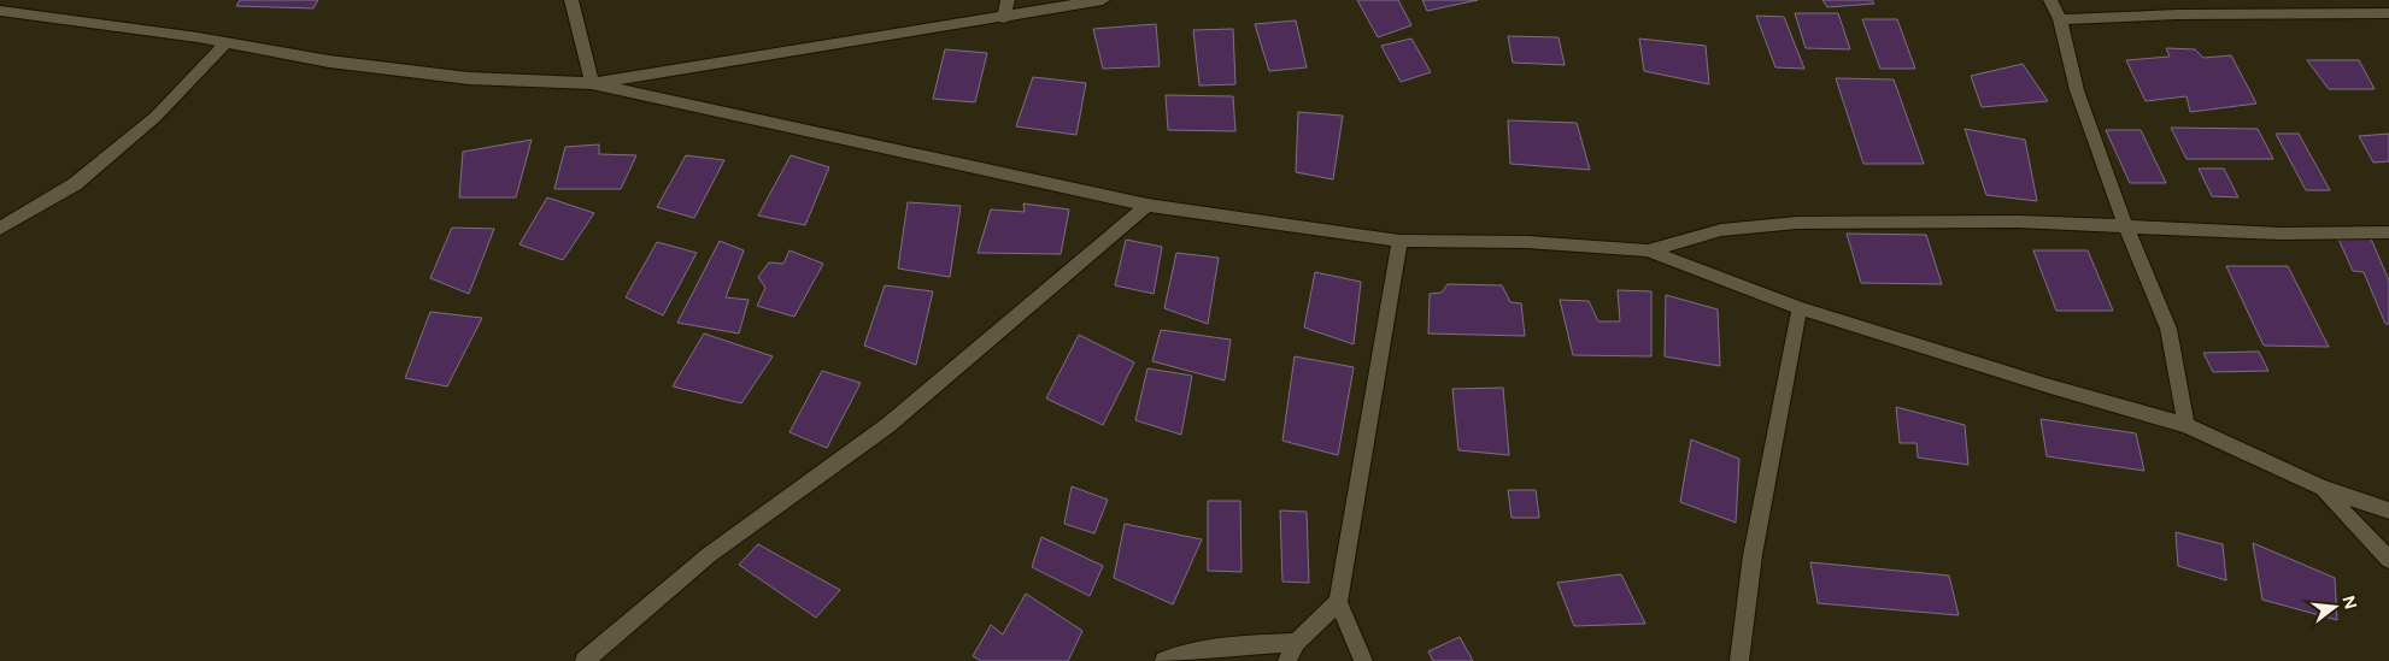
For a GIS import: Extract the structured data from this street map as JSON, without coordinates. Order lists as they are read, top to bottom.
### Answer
{
  "north": "right"
}
